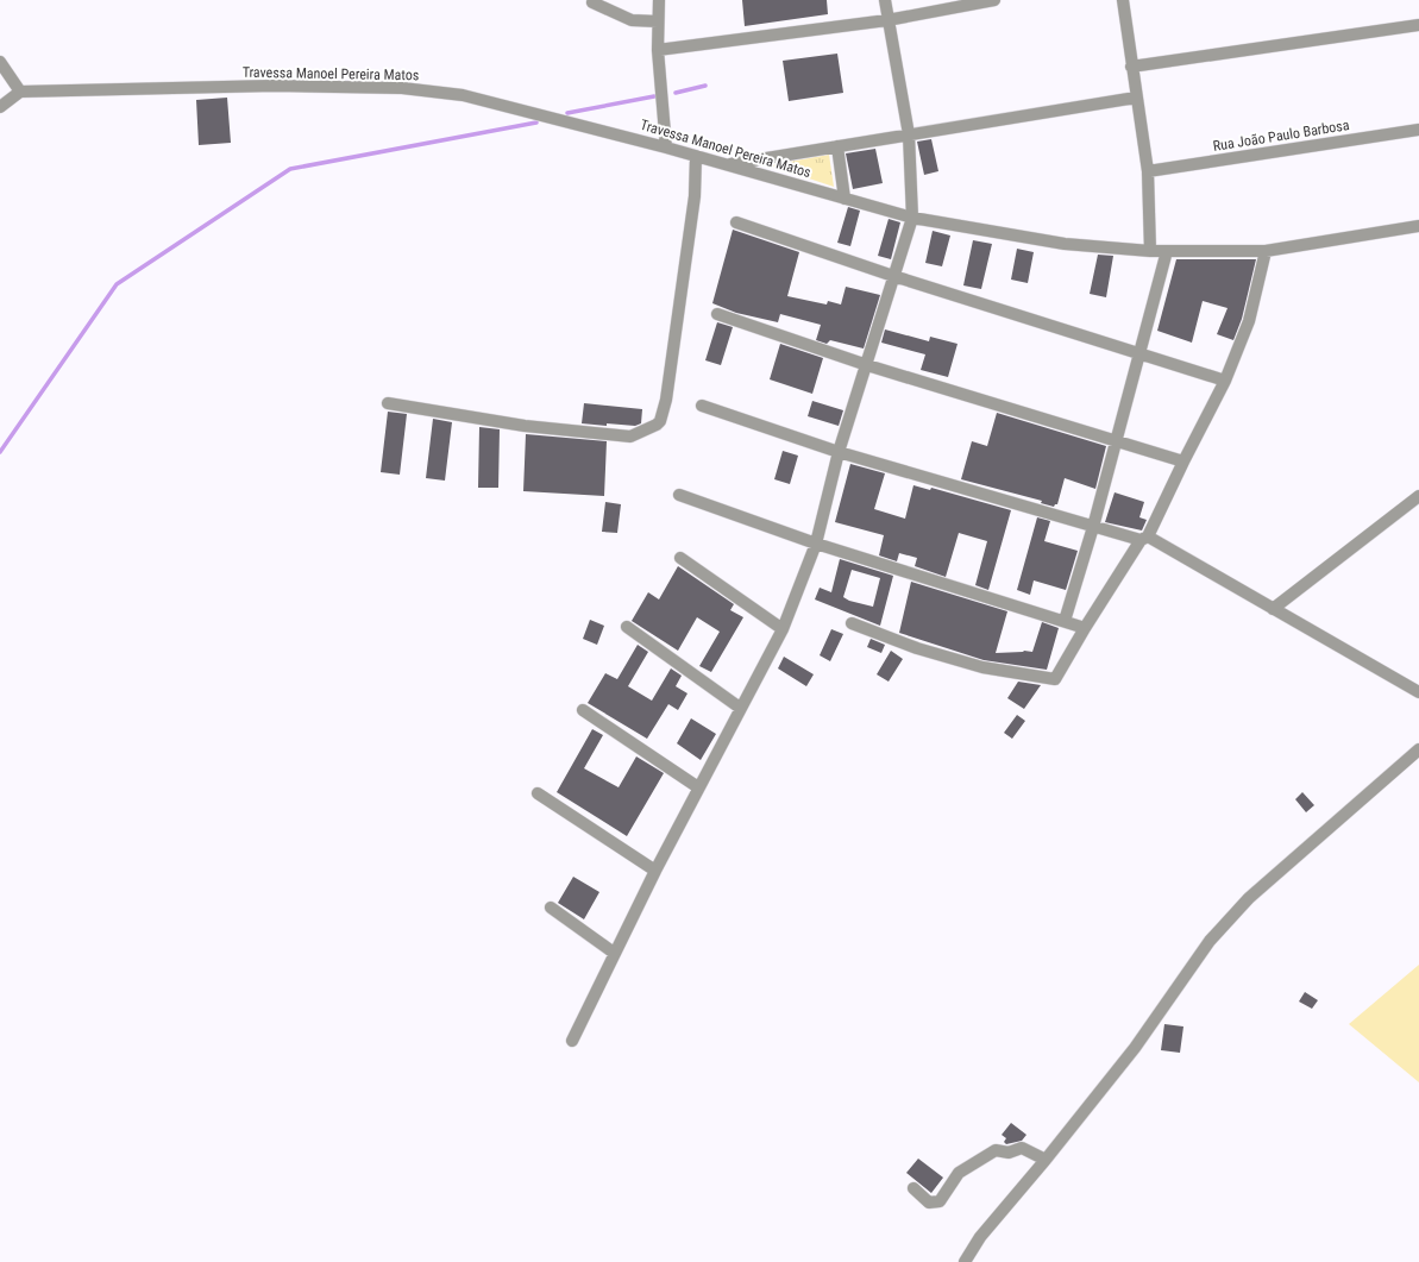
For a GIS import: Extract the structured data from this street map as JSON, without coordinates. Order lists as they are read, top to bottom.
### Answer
{
  "streets": {
    "street": ["Travessa Manoel Pereira Matos", "Rua João Paulo Barbosa"]
  }
}
